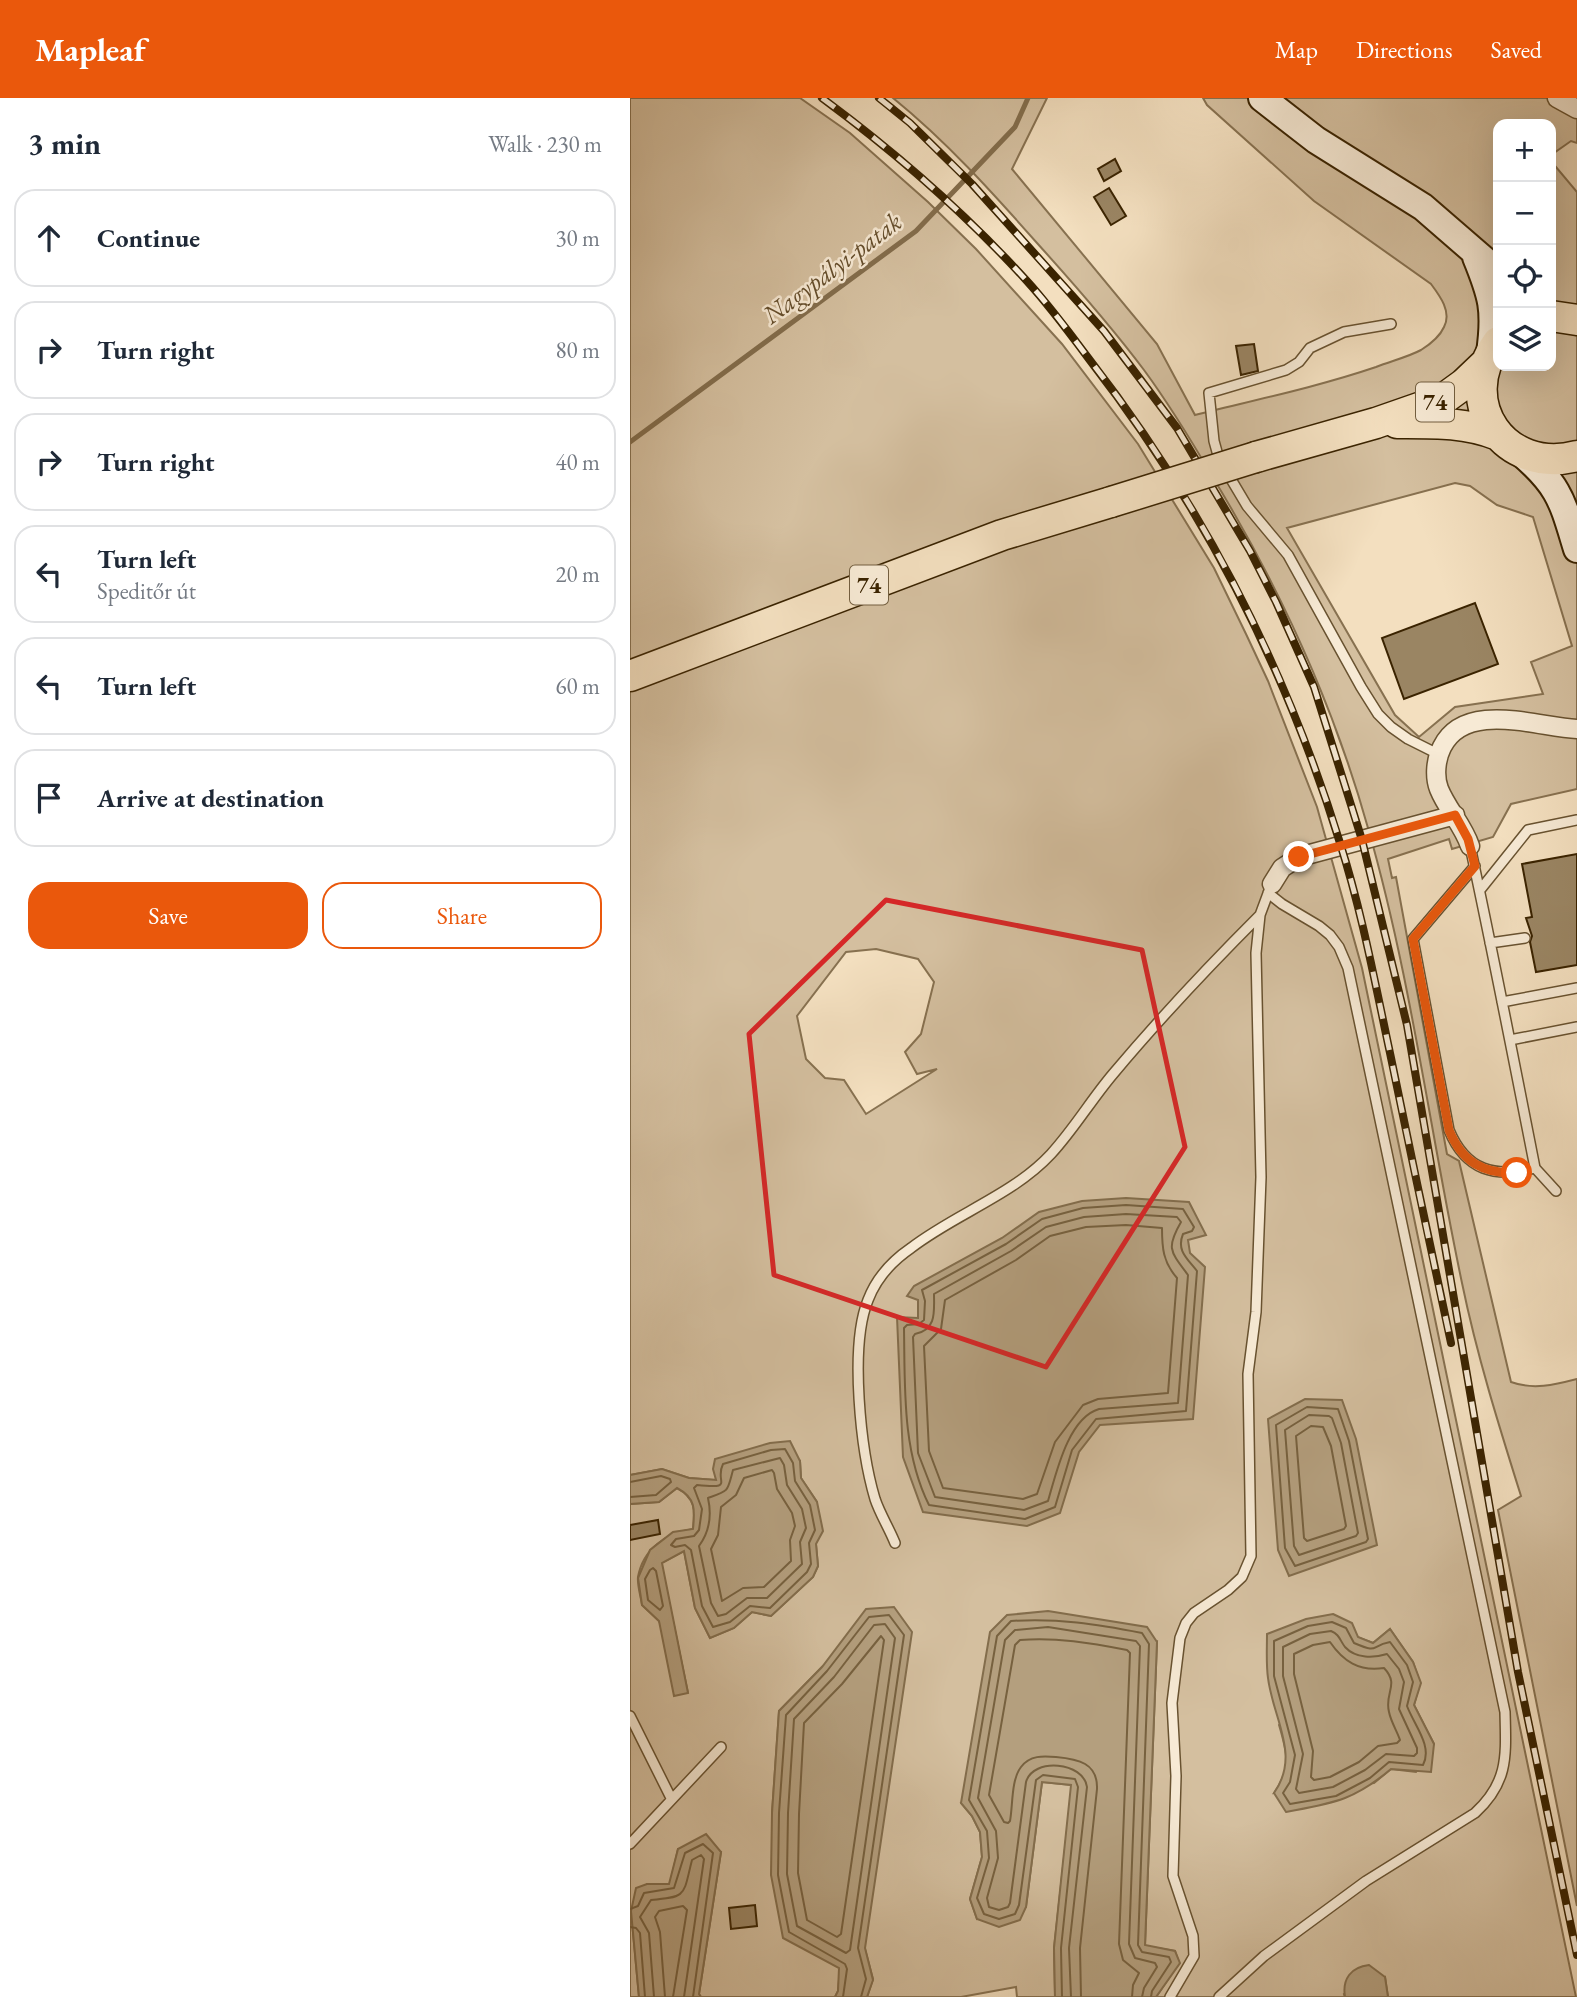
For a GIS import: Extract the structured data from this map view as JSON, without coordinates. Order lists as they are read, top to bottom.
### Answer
{
  "streets": {
    "main road": ["74"]
  },
  "water": ["Nagypályi-patak"],
  "page": {
    "header": "Mapleaf",
    "nav": ["Map", "Directions", "Saved"],
    "heading": ["3 min", "Walk · 230 m"],
    "map_buttons": ["+", "−"],
    "list": [
      ["Continue", "30 m"],
      ["Turn right", "80 m"],
      ["Turn right", "40 m"],
      ["Turn left", "Speditőr út", "20 m"],
      ["Turn left", "60 m"],
      "Arrive at destination"
    ],
    "buttons": ["Save", "Share"]
  }
}
